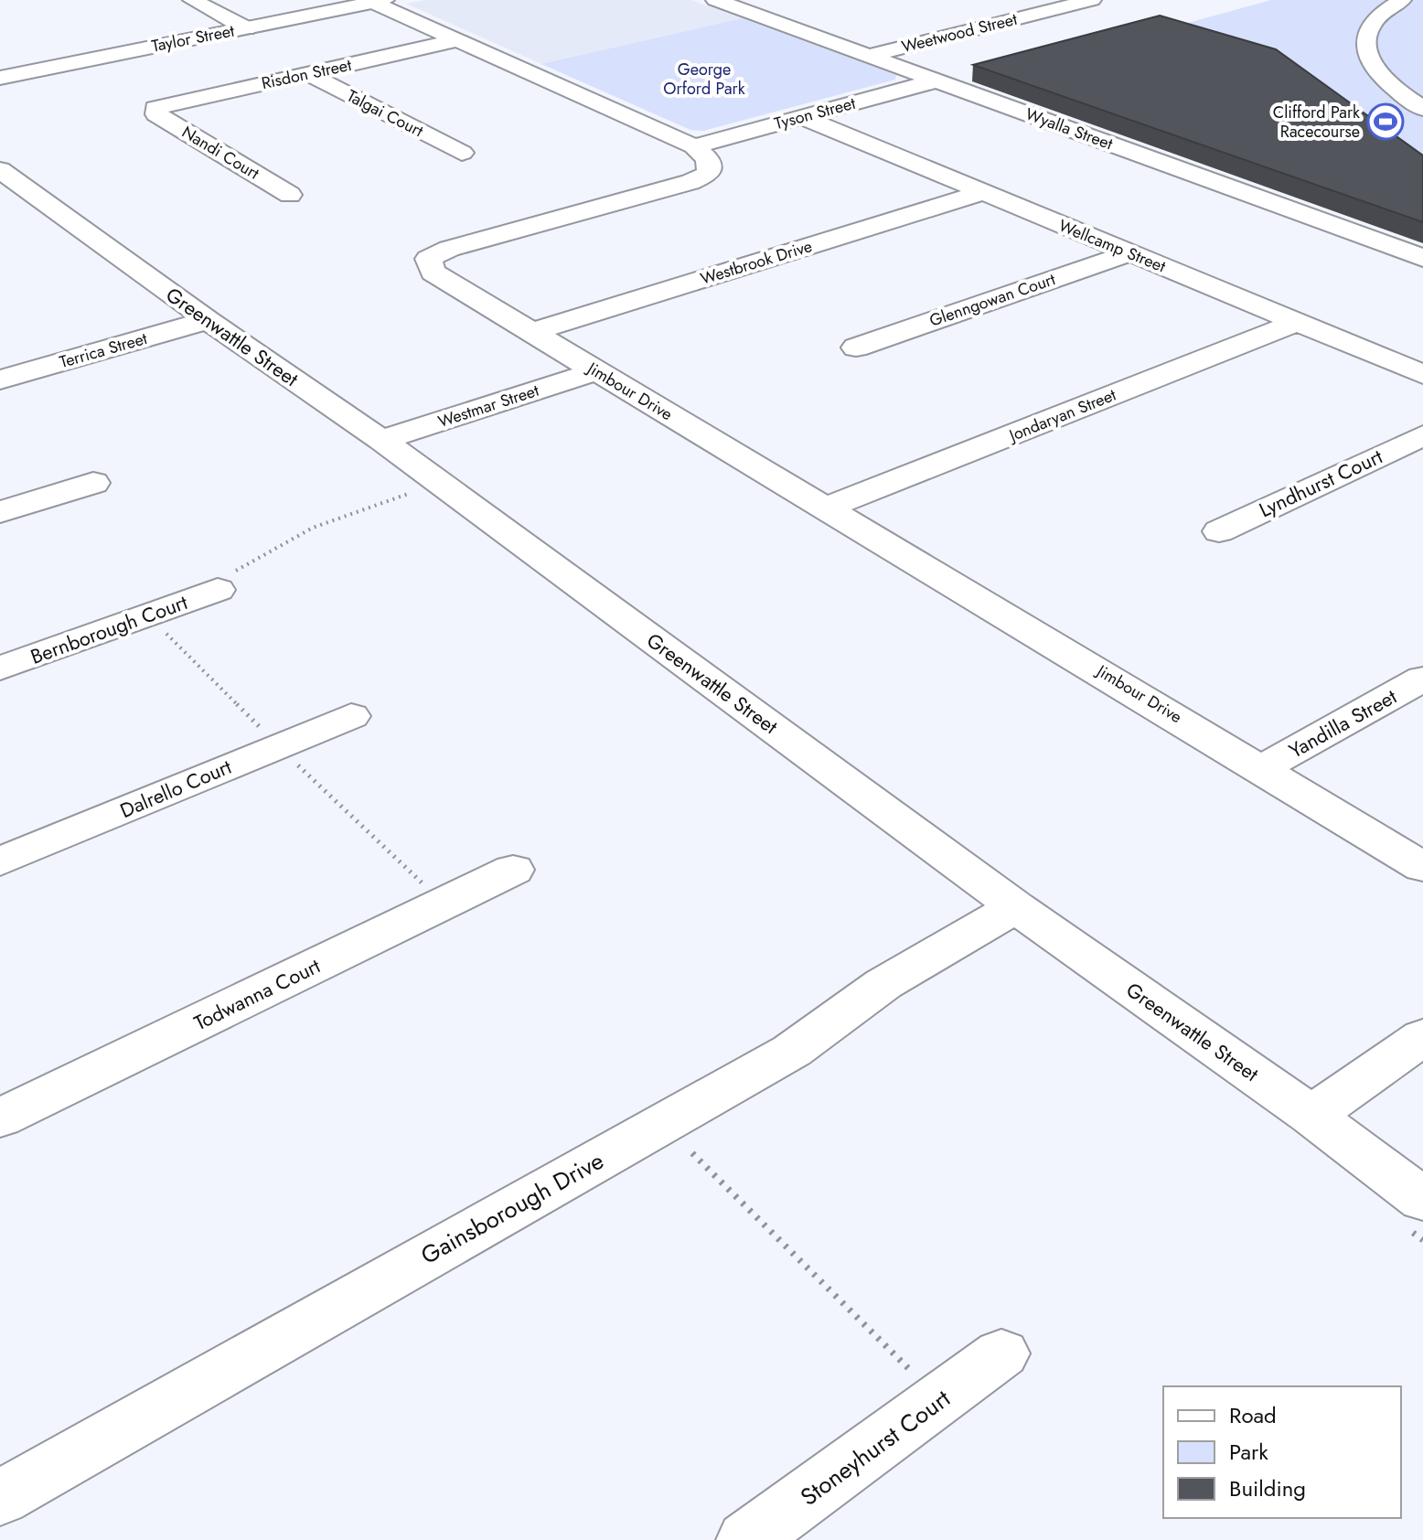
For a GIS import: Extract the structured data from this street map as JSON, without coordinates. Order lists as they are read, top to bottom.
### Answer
{
  "streets": {
    "street": [
      "Weetwood Street",
      "Taylor Street",
      "Risdon Street",
      "Talgai Court",
      "Tyson Street",
      "Wyalla Street",
      "Nandi Court",
      "Wellcamp Street",
      "Westbrook Drive",
      "Glenngowan Court",
      "Greenwattle Street",
      "Terrica Street",
      "Jimbour Drive",
      "Westmar Street",
      "Jondaryan Street",
      "Lyndhurst Court",
      "Bernborough Court",
      "Yandilla Street",
      "Dalrello Court",
      "Todwanna Court",
      "Gainsborough Drive",
      "Stoneyhurst Court"
    ]
  },
  "crossings": [
    ["Weetwood Street", "Wyalla Street"],
    ["Risdon Street", "Talgai Court"],
    ["Risdon Street", "Nandi Court"],
    ["Tyson Street", "Wyalla Street"],
    ["Tyson Street", "Wellcamp Street"],
    ["Tyson Street", "Jimbour Drive"],
    ["Wellcamp Street", "Westbrook Drive"],
    ["Wellcamp Street", "Glenngowan Court"],
    ["Wellcamp Street", "Jondaryan Street"],
    ["Westbrook Drive", "Jimbour Drive"],
    ["Greenwattle Street", "Terrica Street"],
    ["Greenwattle Street", "Westmar Street"],
    ["Greenwattle Street", "Gainsborough Drive"],
    ["Jimbour Drive", "Westmar Street"],
    ["Jimbour Drive", "Jondaryan Street"],
    ["Jimbour Drive", "Yandilla Street"]
  ],
  "parks": ["George Orford Park"],
  "places": {
    "sports": ["Clifford Park Racecourse"]
  },
  "legend": ["Road", "Park", "Building"]
}
